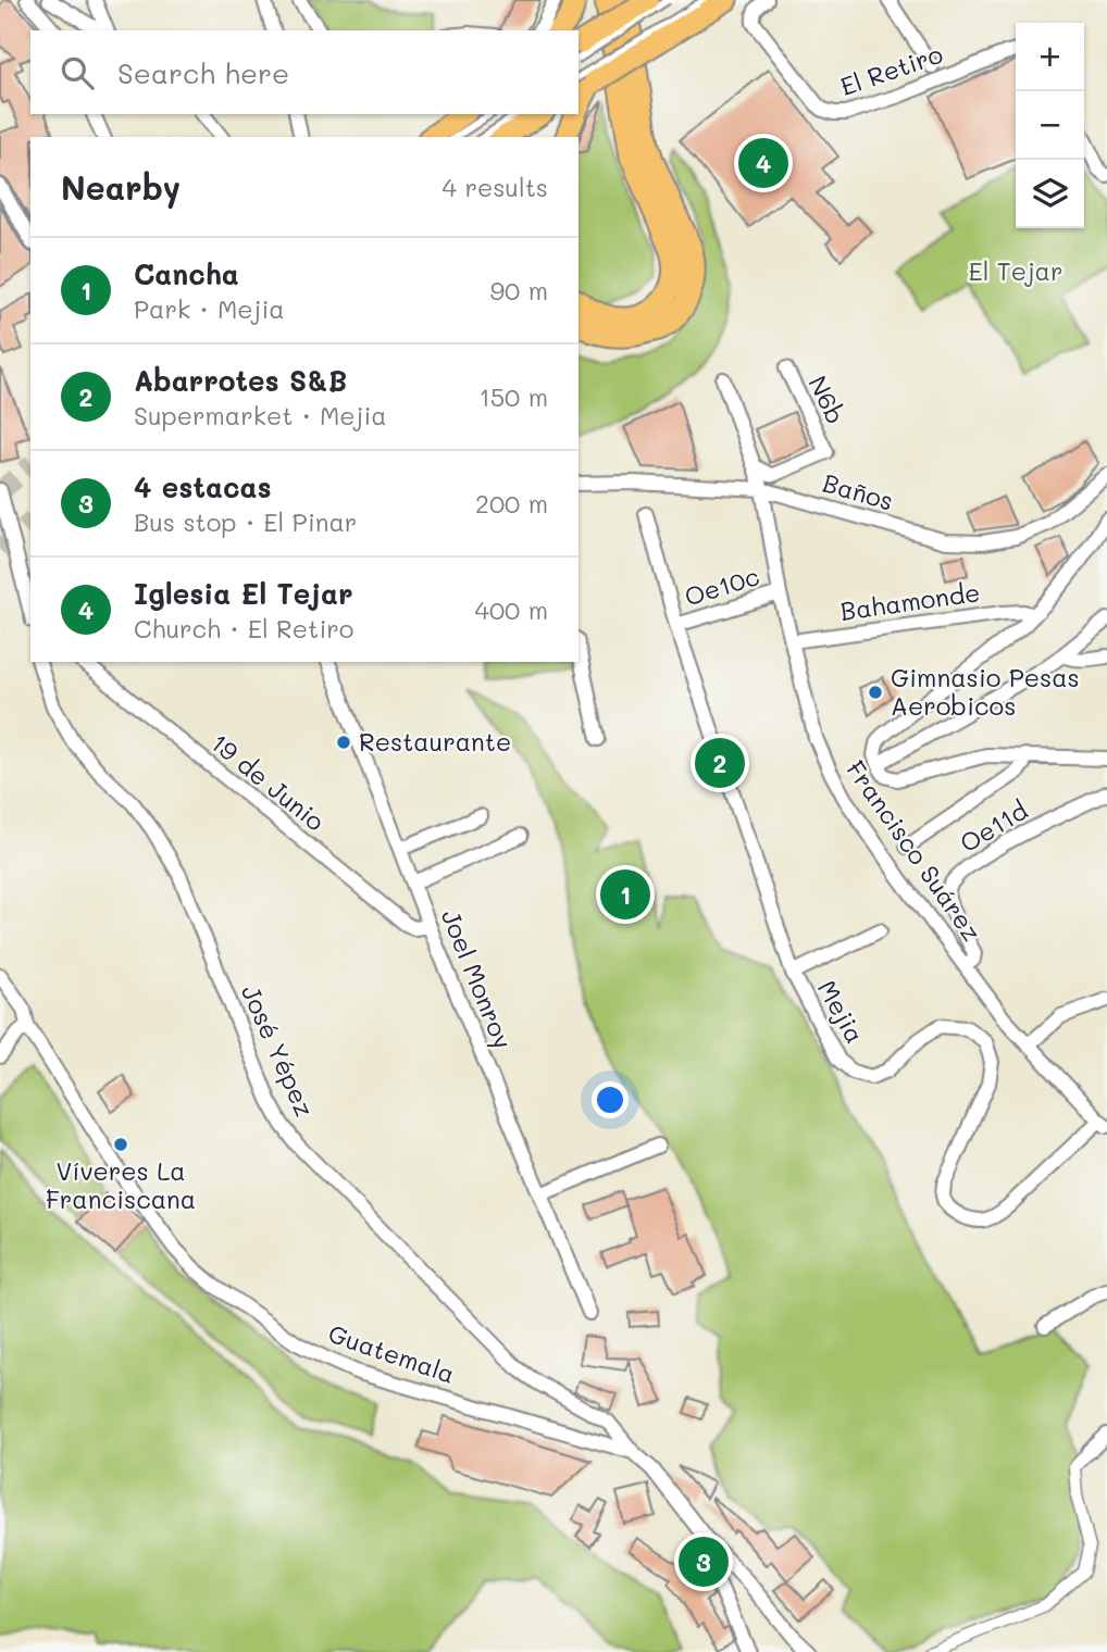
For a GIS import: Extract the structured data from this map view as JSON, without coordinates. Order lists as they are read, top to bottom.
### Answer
{
  "streets": {
    "street": [
      "El Retiro",
      "N6b",
      "Baños",
      "Oe10c",
      "Bahamonde",
      "19 de Junio",
      "Oe11d",
      "Francisco Suárez",
      "Joel Monroy",
      "Mejia",
      "José Yépez",
      "Guatemala"
    ]
  },
  "crossings": [
    ["N6b", "Francisco Suárez"],
    ["Baños", "Francisco Suárez"],
    ["Oe10c", "Francisco Suárez"],
    ["Oe10c", "Mejia"],
    ["Bahamonde", "Francisco Suárez"],
    ["19 de Junio", "Joel Monroy"],
    ["Oe11d", "Francisco Suárez"],
    ["Francisco Suárez", "Mejia"],
    ["José Yépez", "Guatemala"]
  ],
  "parks": ["El Tejar"],
  "places": ["Gimnasio Pesas Aerobicos", "Restaurante", "Víveres La Franciscana"],
  "page": {
    "map_buttons": ["+", "−"],
    "search": "Search here",
    "pins": [
      "4",
      "2",
      "1",
      "3"
    ],
    "heading": ["Nearby", "4 results"],
    "list": [
      {
        "mark": "1",
        "name": "Cancha",
        "note": "Park · Mejia",
        "value": "90 m"
      },
      {
        "mark": "2",
        "name": "Abarrotes S&B",
        "note": "Supermarket · Mejia",
        "value": "150 m"
      },
      {
        "mark": "3",
        "name": "4 estacas",
        "note": "Bus stop · El Pinar",
        "value": "200 m"
      },
      {
        "mark": "4",
        "name": "Iglesia El Tejar",
        "note": "Church · El Retiro",
        "value": "400 m"
      }
    ]
  }
}
